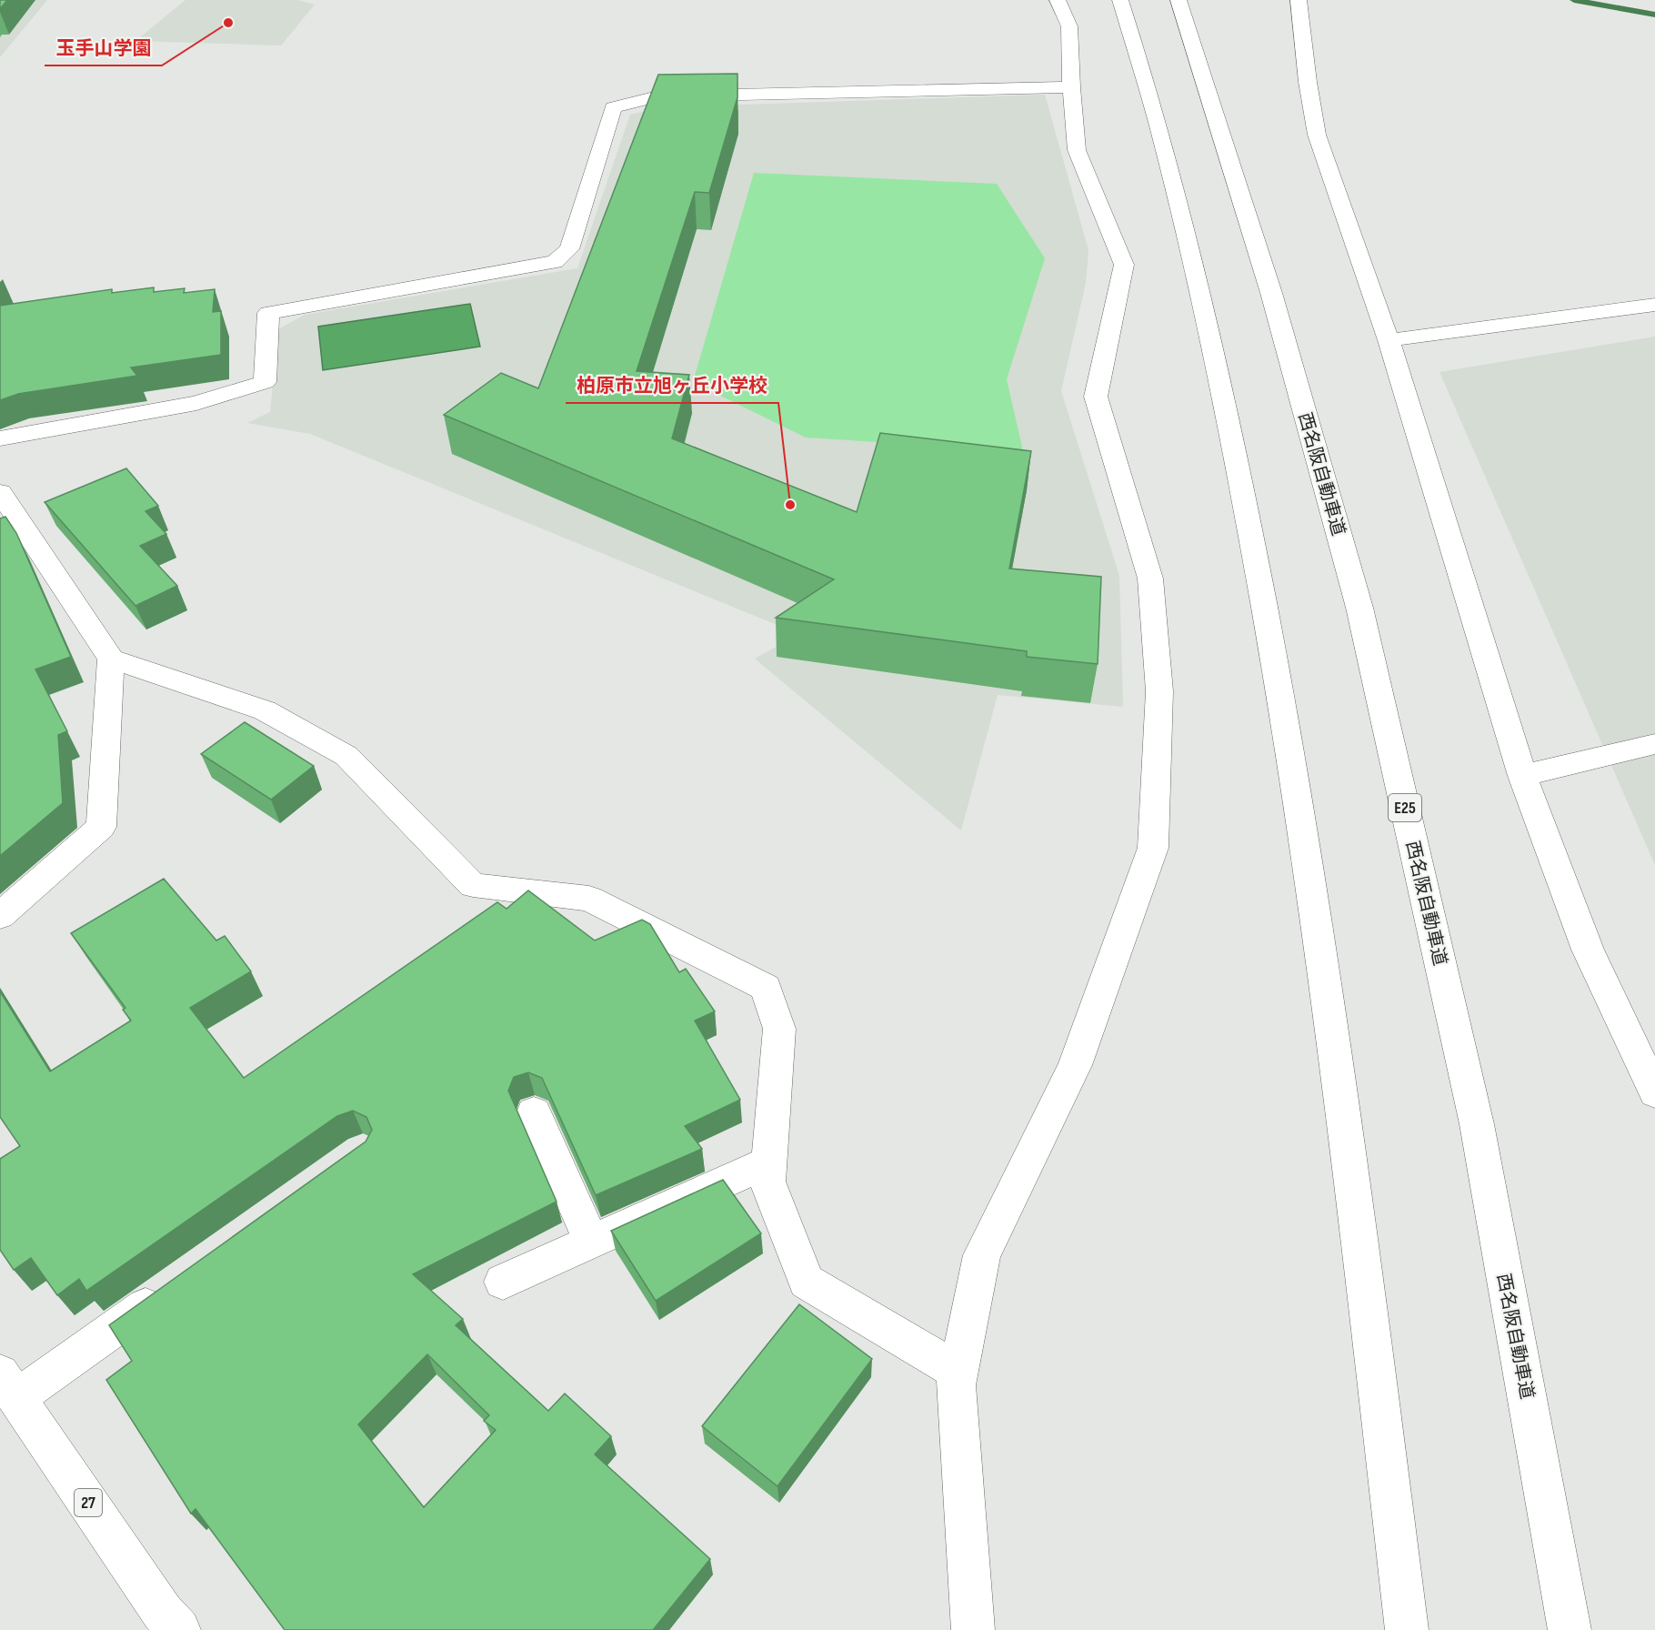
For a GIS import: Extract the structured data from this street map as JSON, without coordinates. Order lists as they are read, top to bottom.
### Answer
{
  "streets": {
    "main road": ["西名阪自動車道", "E25", "27"]
  },
  "places": ["玉手山学園", "柏原市立旭ヶ丘小学校"]
}
